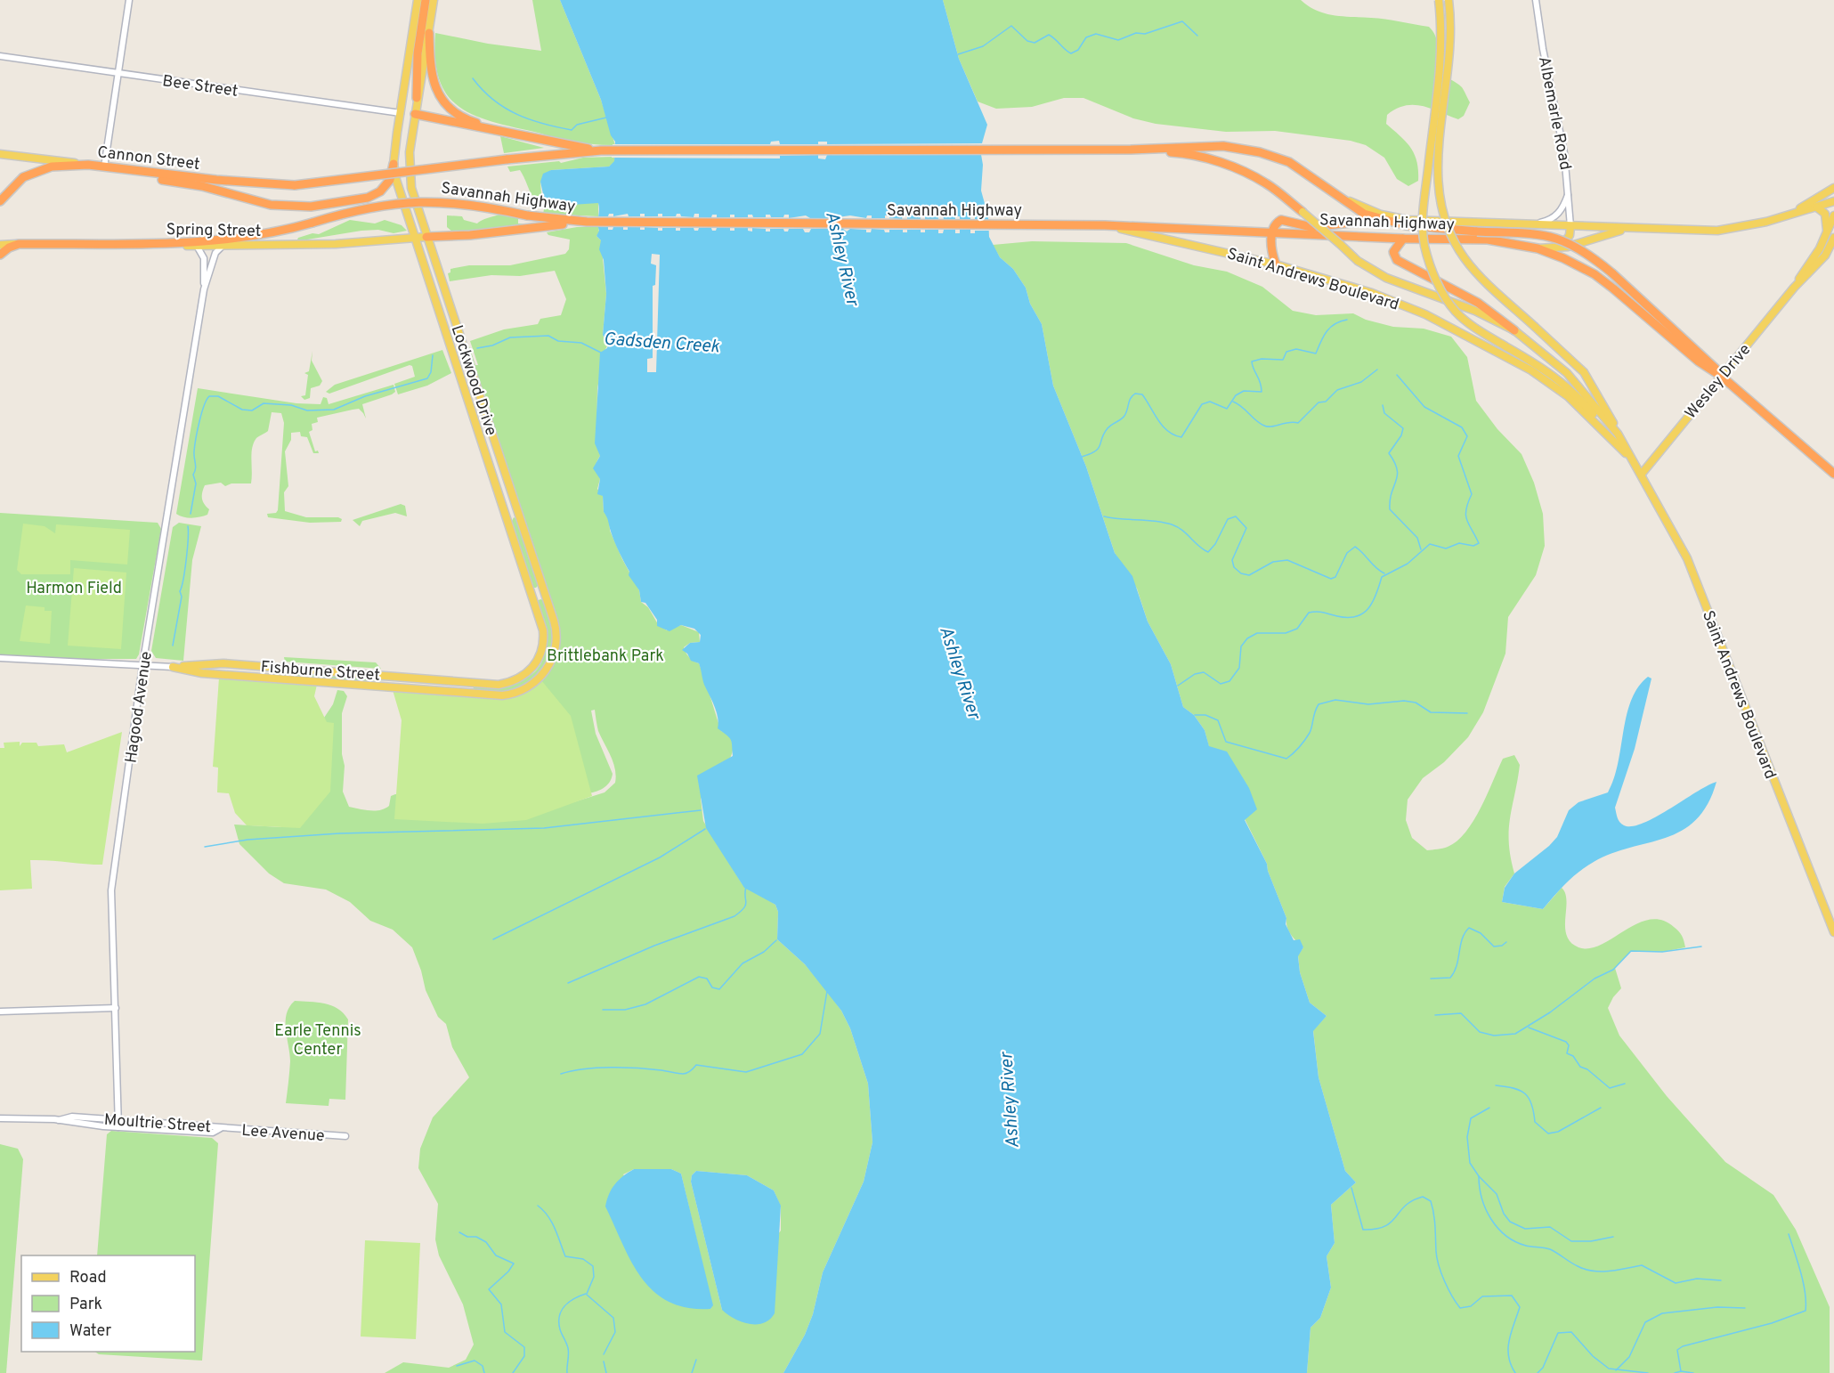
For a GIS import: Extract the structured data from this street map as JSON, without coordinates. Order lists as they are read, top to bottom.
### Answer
{
  "streets": {
    "highway": ["Cannon Street", "Savannah Highway", "Spring Street"],
    "main road": [
      "Saint Andrews Boulevard",
      "Lockwood Drive",
      "Wesley Drive",
      "Fishburne Street"
    ],
    "street": [
      "Bee Street",
      "Albemarle Road",
      "Hagood Avenue",
      "Moultrie Street",
      "Lee Avenue"
    ]
  },
  "crossings": [
    ["Bee Street", "Lockwood Drive"],
    ["Cannon Street", "Savannah Highway"],
    ["Savannah Highway", "Spring Street"],
    ["Savannah Highway", "Saint Andrews Boulevard"],
    ["Savannah Highway", "Wesley Drive"],
    ["Spring Street", "Lockwood Drive"],
    ["Spring Street", "Hagood Avenue"],
    ["Saint Andrews Boulevard", "Wesley Drive"],
    ["Lockwood Drive", "Fishburne Street"],
    ["Fishburne Street", "Hagood Avenue"],
    ["Hagood Avenue", "Moultrie Street"],
    ["Moultrie Street", "Lee Avenue"]
  ],
  "water": ["Ashley River", "Gadsden Creek"],
  "parks": ["Harmon Field", "Brittlebank Park", "Earle Tennis Center"],
  "legend": ["Road", "Park", "Water"]
}
